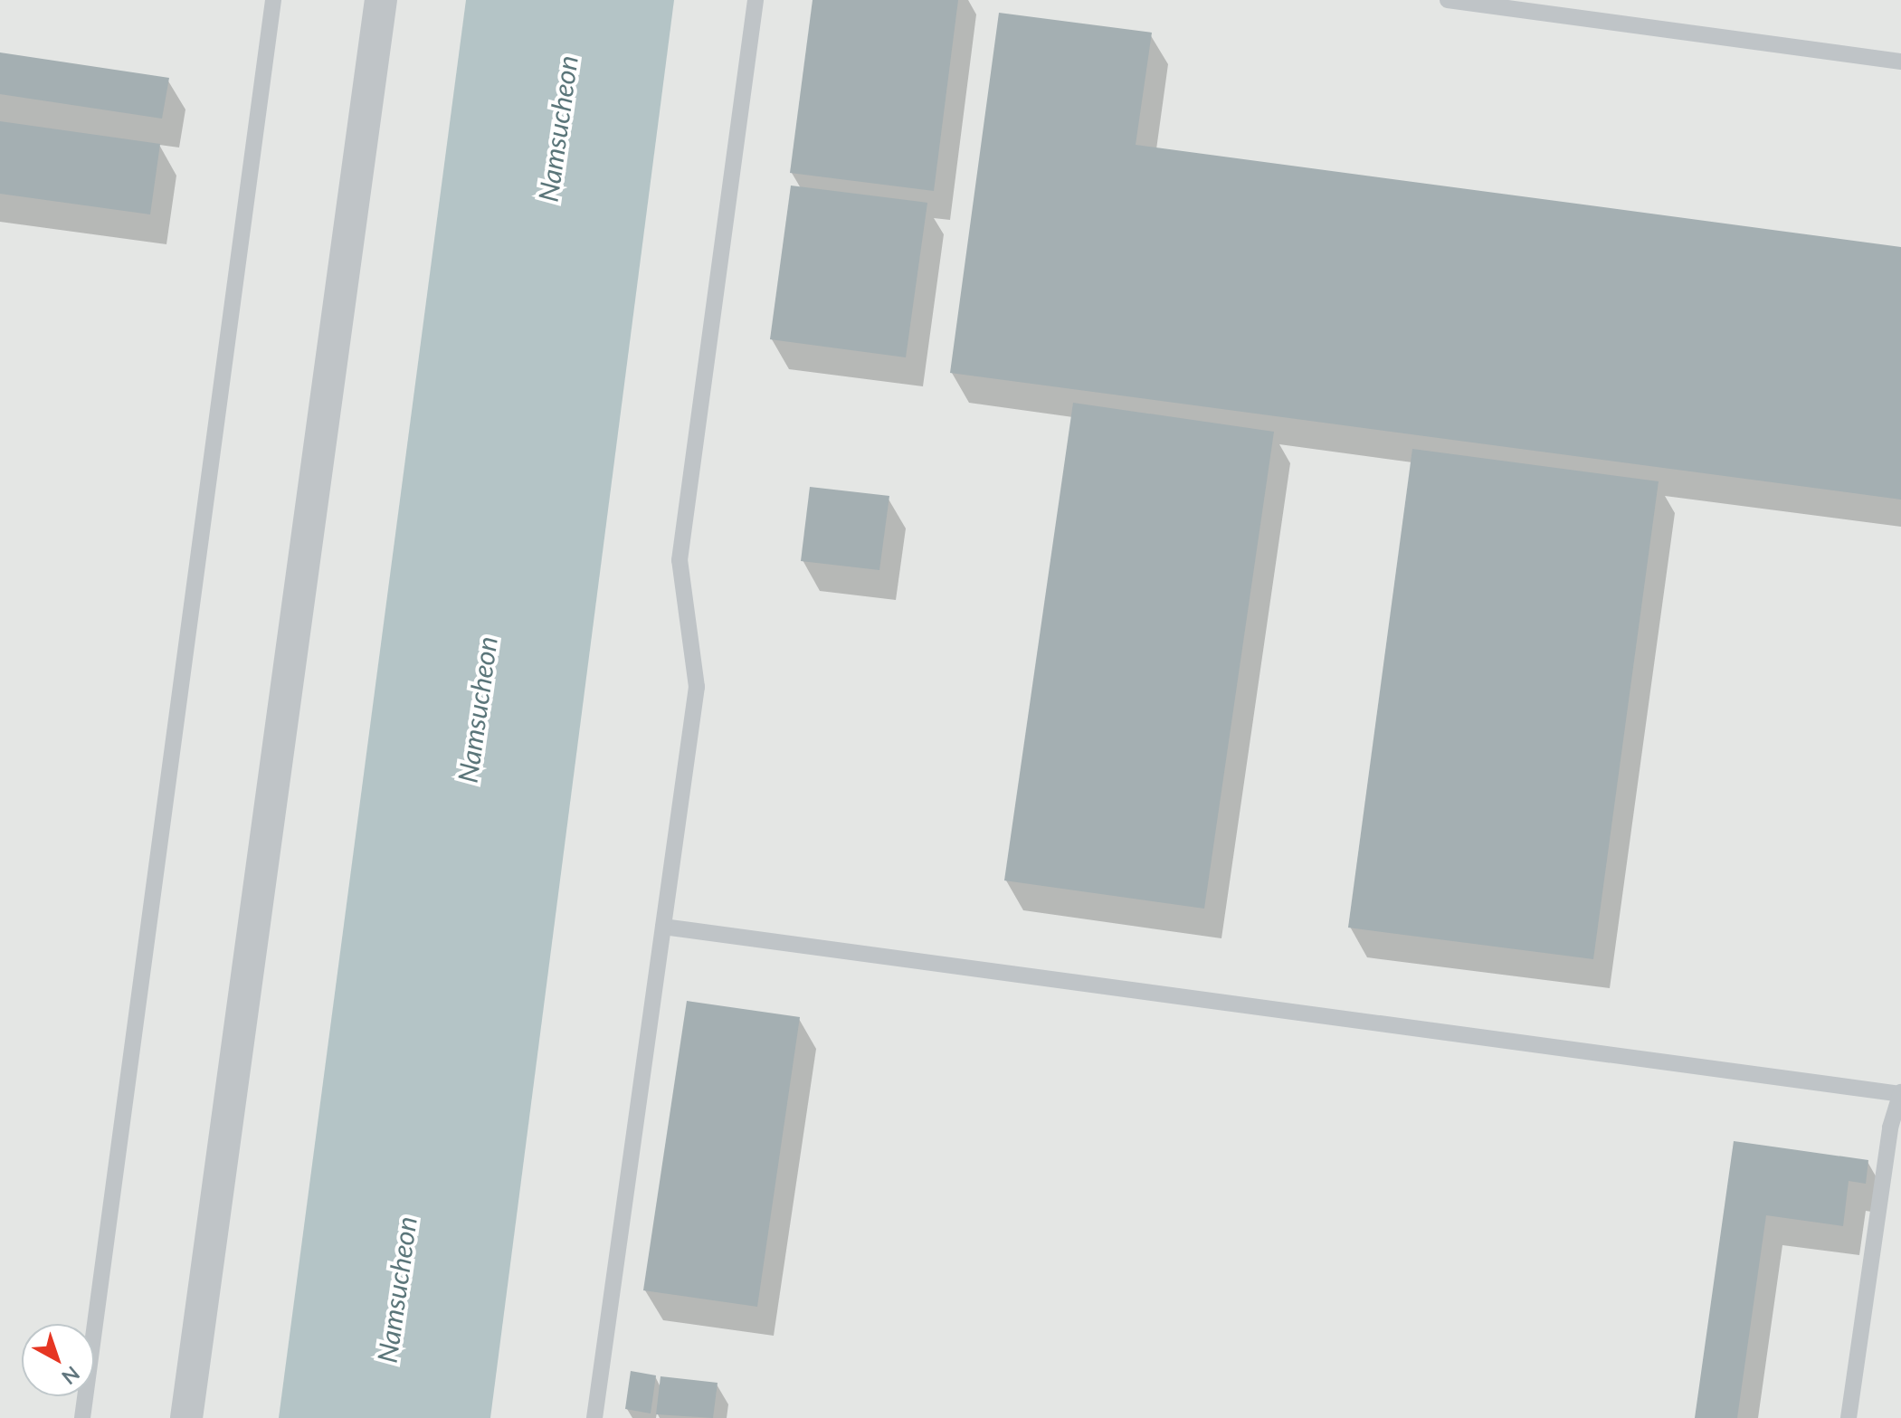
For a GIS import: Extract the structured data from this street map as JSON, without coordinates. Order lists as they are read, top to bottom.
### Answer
{
  "water": ["Namsucheon"],
  "north": "bottom right"
}
